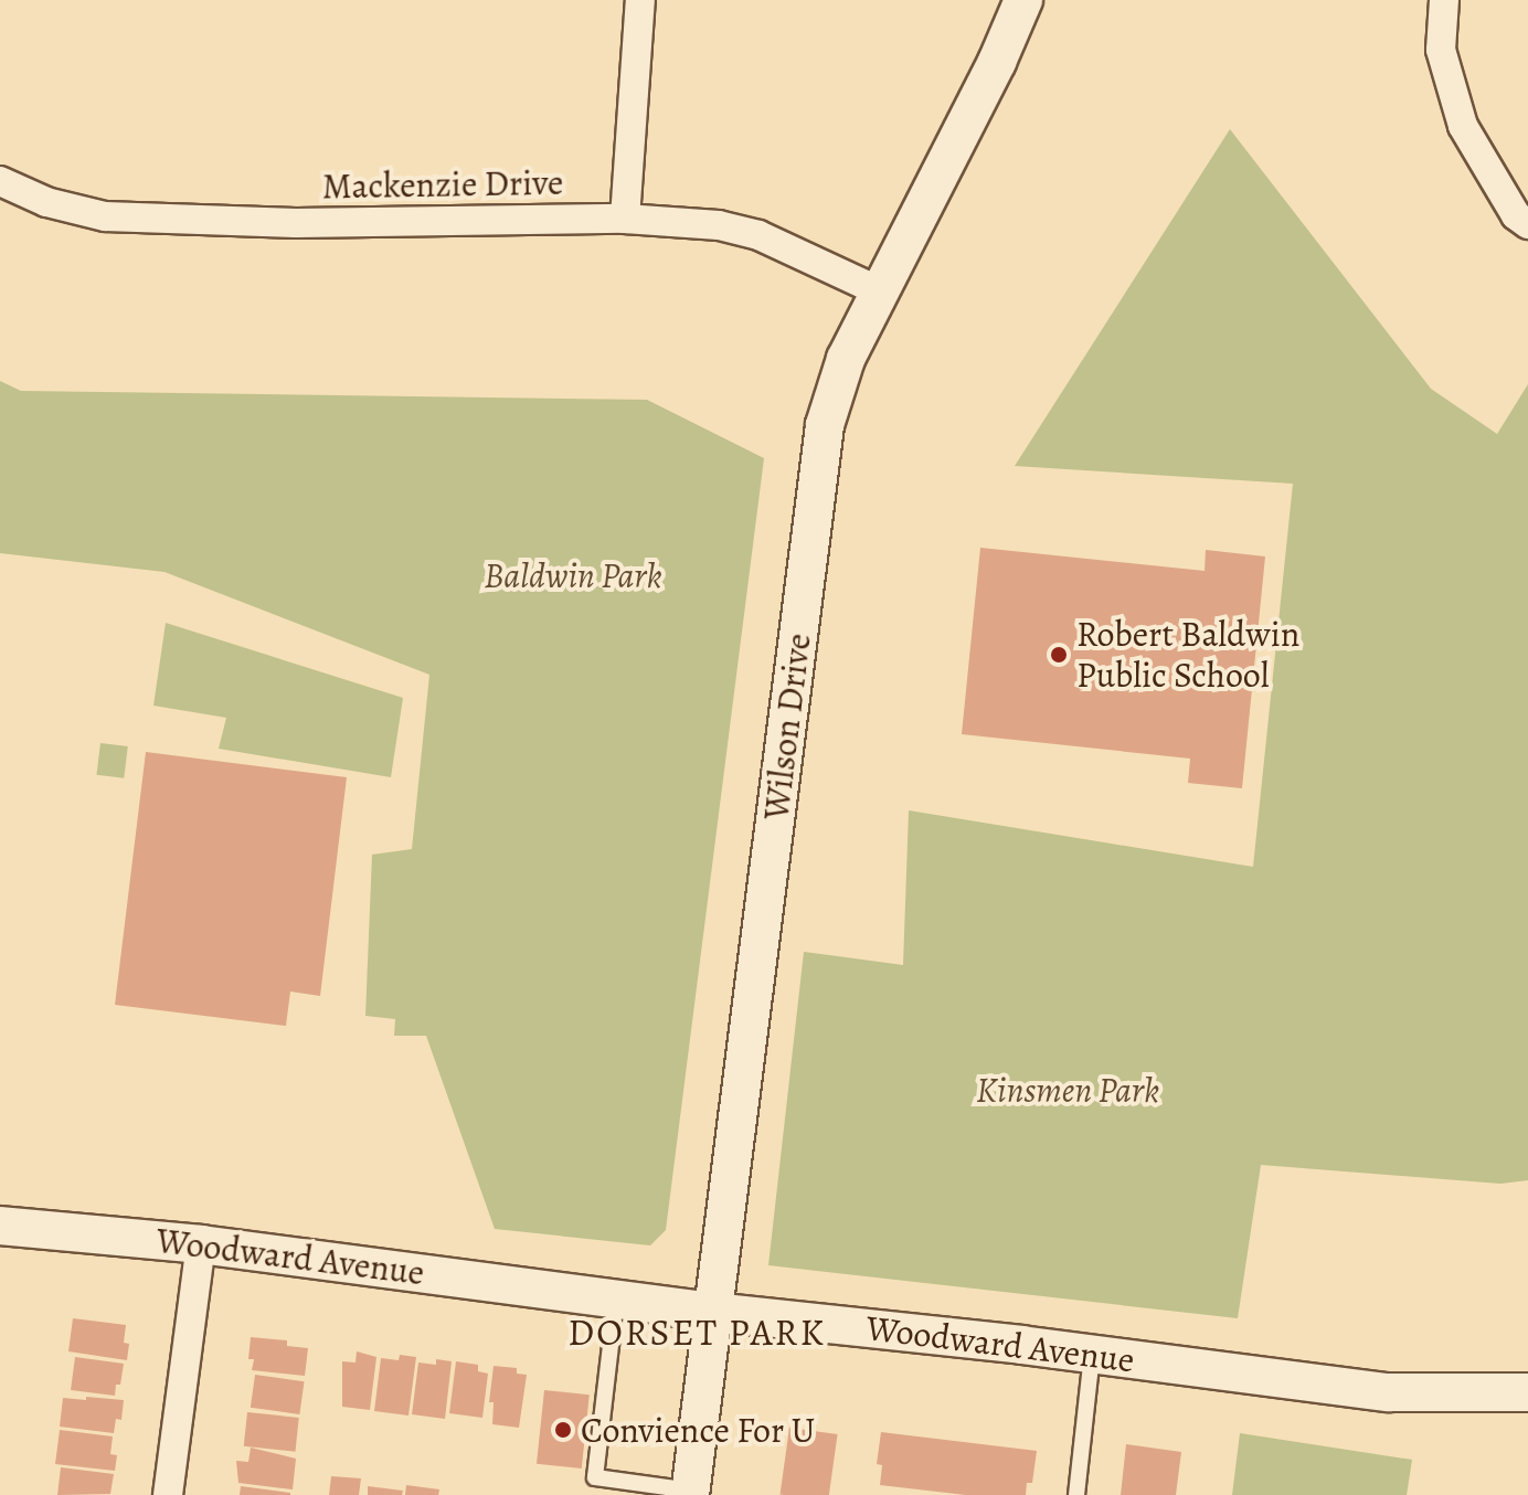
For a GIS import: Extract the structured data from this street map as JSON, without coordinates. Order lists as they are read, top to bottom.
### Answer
{
  "streets": {
    "street": ["Mackenzie Drive", "Wilson Drive", "Woodward Avenue"]
  },
  "crossings": [
    ["Mackenzie Drive", "Wilson Drive"],
    ["Wilson Drive", "Woodward Avenue"]
  ],
  "districts": ["DORSET PARK"],
  "parks": ["Baldwin Park", "Kinsmen Park"],
  "places": ["Robert Baldwin Public School", "Convience For U"]
}
